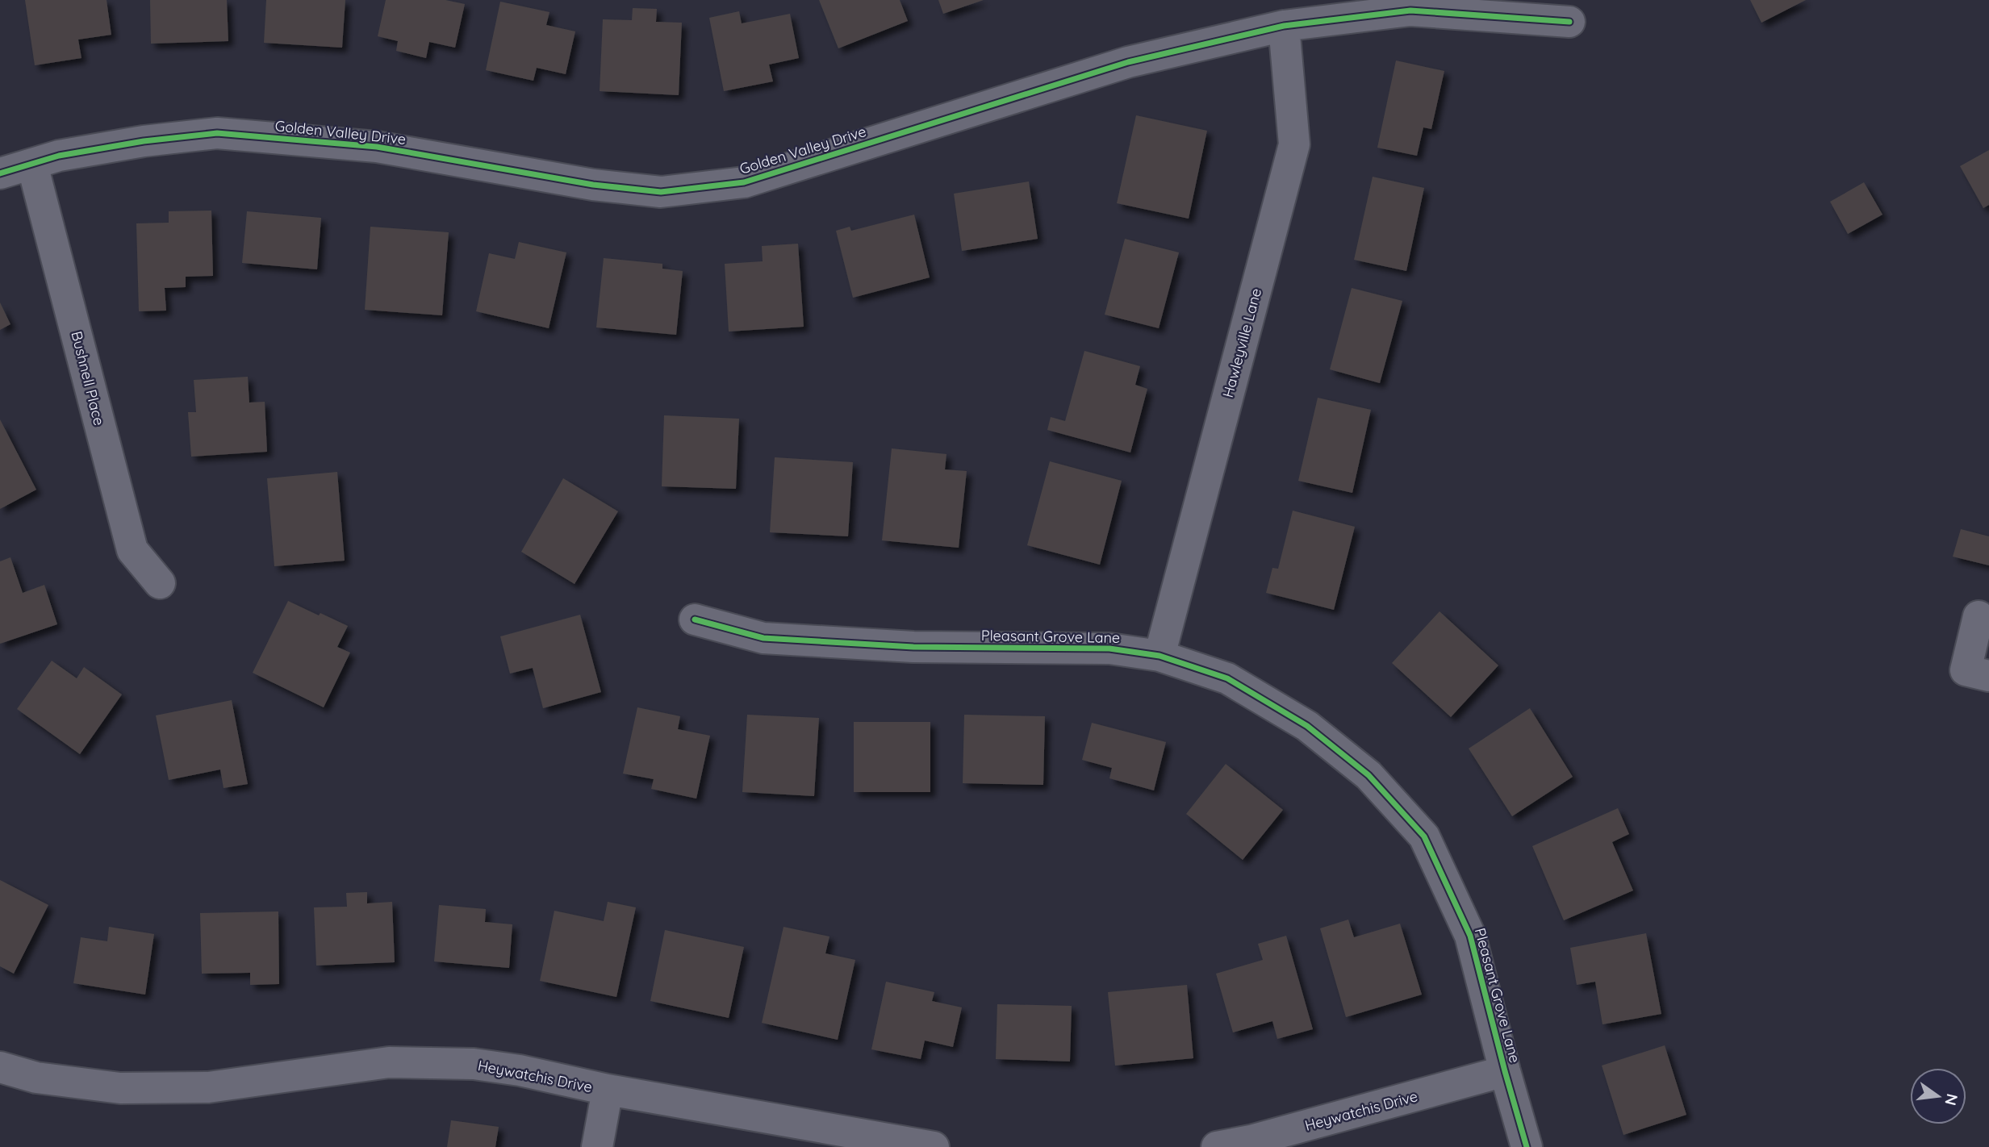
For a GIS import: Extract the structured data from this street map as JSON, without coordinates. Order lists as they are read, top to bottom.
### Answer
{
  "streets": {
    "street": [
      "Golden Valley Drive",
      "Hawleyville Lane",
      "Bushnell Place",
      "Pleasant Grove Lane",
      "Heywatchis Drive"
    ]
  },
  "crossings": [
    ["Golden Valley Drive", "Hawleyville Lane"],
    ["Golden Valley Drive", "Bushnell Place"],
    ["Hawleyville Lane", "Pleasant Grove Lane"],
    ["Pleasant Grove Lane", "Heywatchis Drive"]
  ],
  "north": "right"
}
